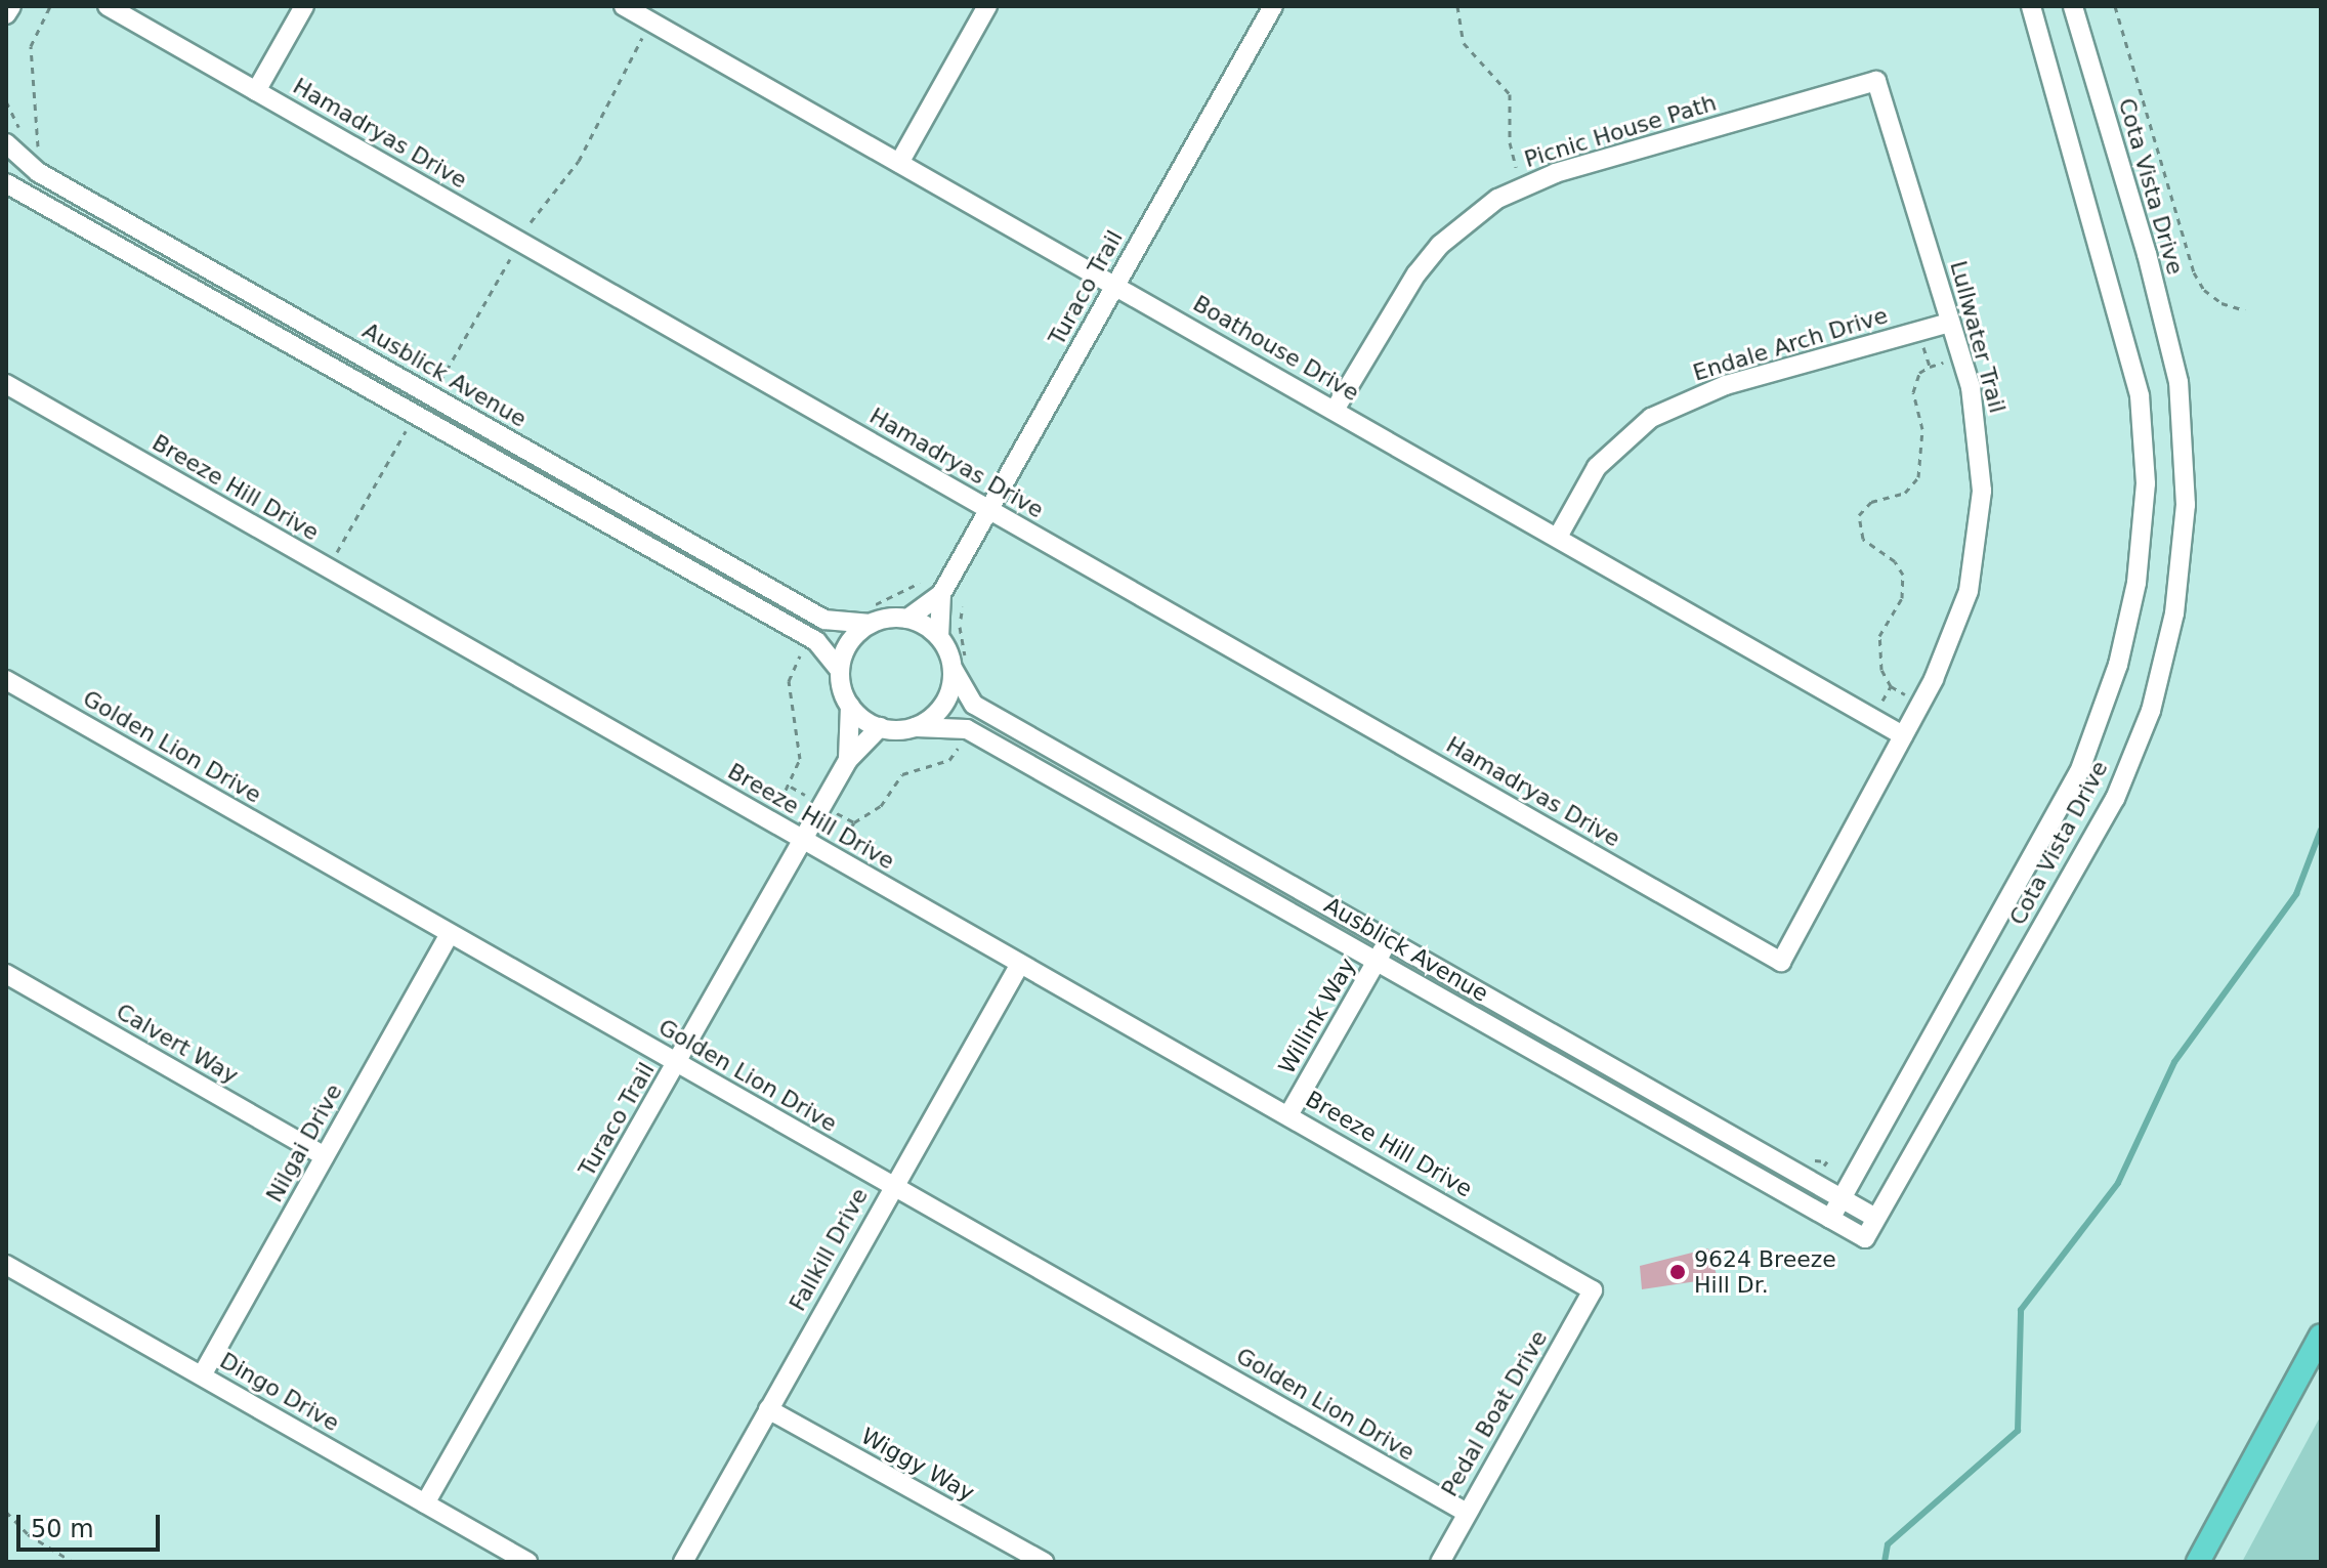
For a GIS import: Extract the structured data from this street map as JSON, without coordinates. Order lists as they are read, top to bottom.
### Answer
{
  "streets": {
    "street": [
      "Picnic House Path",
      "Hamadryas Drive",
      "Cota Vista Drive",
      "Turaco Trail",
      "Lullwater Trail",
      "Endale Arch Drive",
      "Boathouse Drive",
      "Ausblick Avenue",
      "Breeze Hill Drive",
      "Golden Lion Drive",
      "Willink Way",
      "Calvert Way",
      "Nilgai Drive",
      "Fallkill Drive",
      "Dingo Drive",
      "Pedal Boat Drive",
      "Wiggy Way"
    ]
  },
  "crossings": [
    ["Picnic House Path", "Lullwater Trail"],
    ["Picnic House Path", "Boathouse Drive"],
    ["Hamadryas Drive", "Turaco Trail"],
    ["Hamadryas Drive", "Lullwater Trail"],
    ["Cota Vista Drive", "Ausblick Avenue"],
    ["Turaco Trail", "Boathouse Drive"],
    ["Turaco Trail", "Ausblick Avenue"],
    ["Turaco Trail", "Breeze Hill Drive"],
    ["Turaco Trail", "Golden Lion Drive"],
    ["Turaco Trail", "Dingo Drive"],
    ["Lullwater Trail", "Endale Arch Drive"],
    ["Lullwater Trail", "Boathouse Drive"],
    ["Endale Arch Drive", "Boathouse Drive"],
    ["Ausblick Avenue", "Willink Way"],
    ["Breeze Hill Drive", "Willink Way"],
    ["Breeze Hill Drive", "Fallkill Drive"],
    ["Breeze Hill Drive", "Pedal Boat Drive"],
    ["Golden Lion Drive", "Nilgai Drive"],
    ["Golden Lion Drive", "Fallkill Drive"],
    ["Golden Lion Drive", "Pedal Boat Drive"],
    ["Calvert Way", "Nilgai Drive"],
    ["Nilgai Drive", "Dingo Drive"],
    ["Fallkill Drive", "Wiggy Way"]
  ],
  "places": ["9624 Breeze Hill Dr."],
  "scale_bar": "50 m"
}
